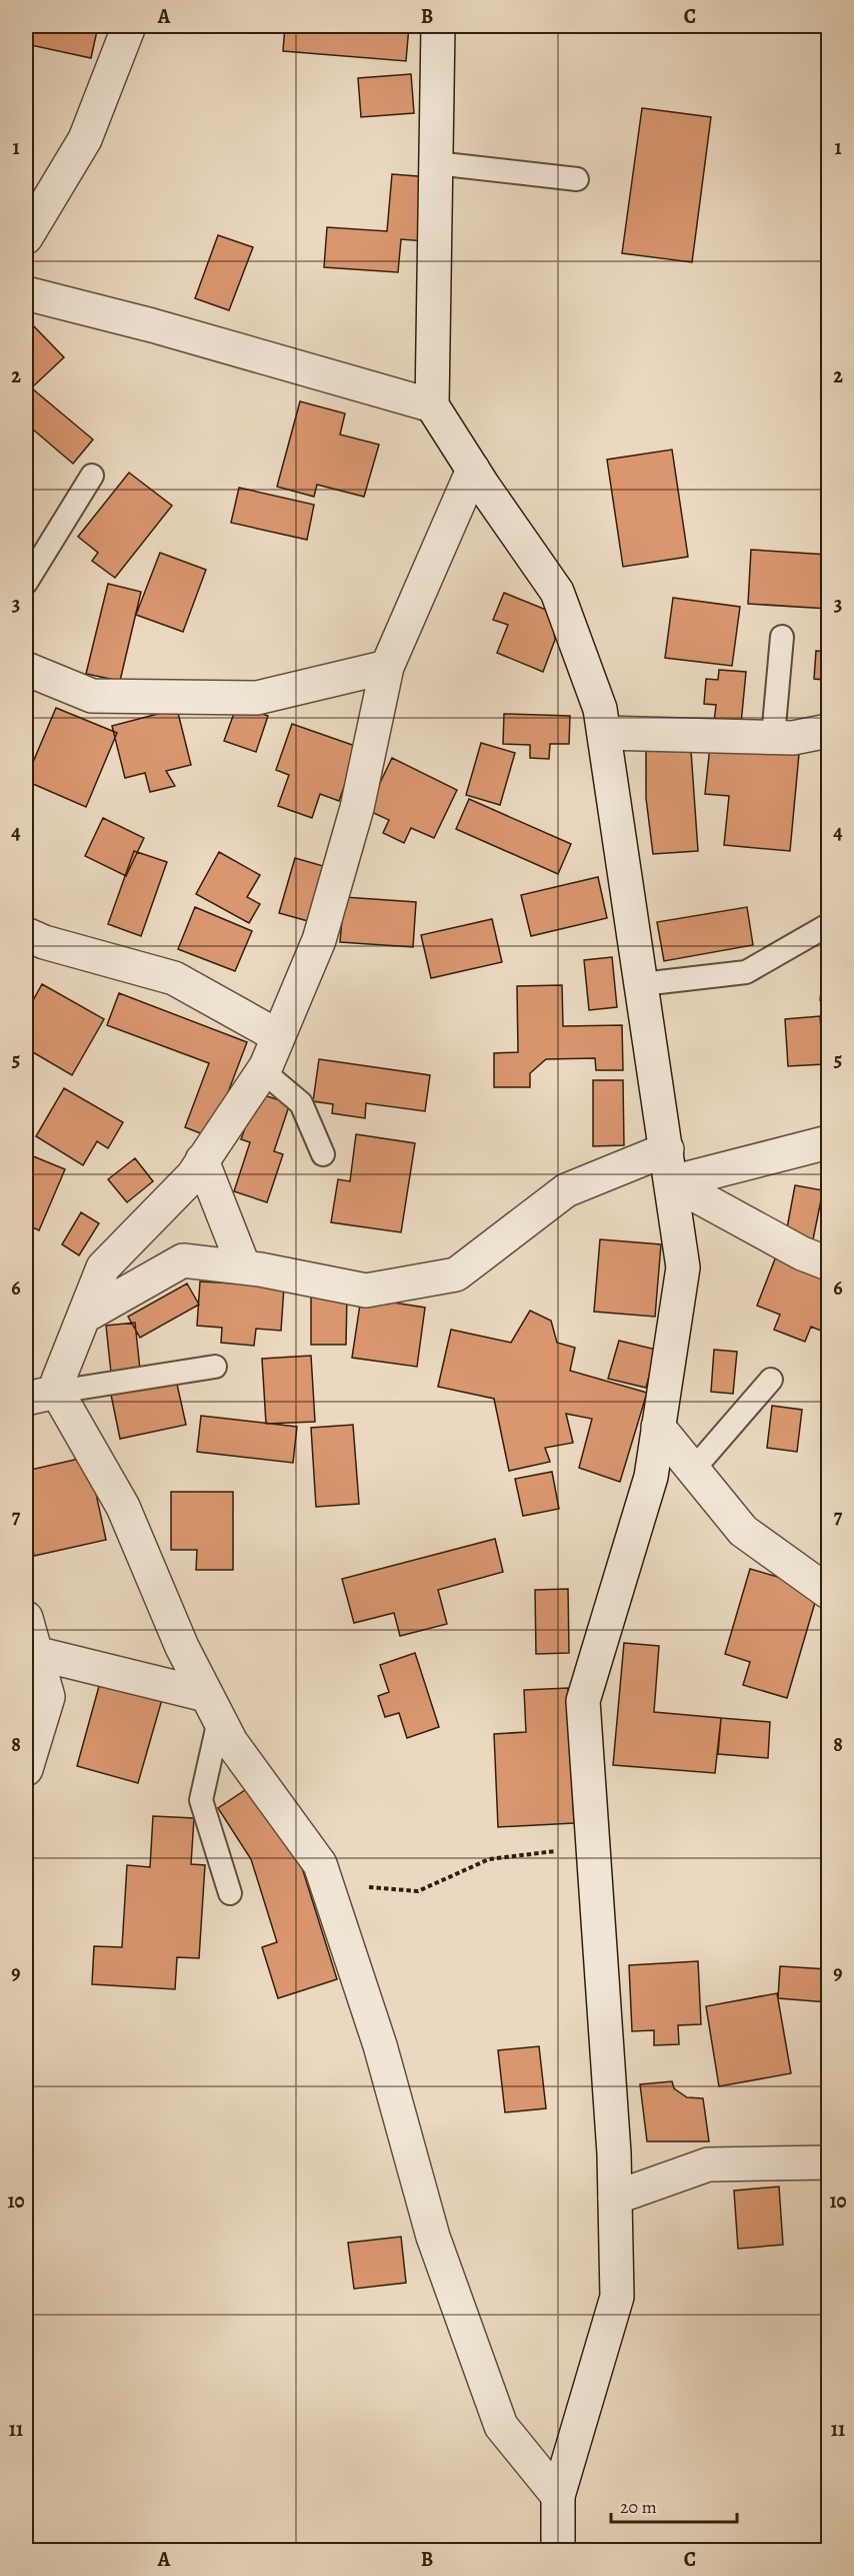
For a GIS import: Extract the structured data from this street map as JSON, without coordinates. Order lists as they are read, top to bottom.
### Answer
{
  "scale_bar": "20 m",
  "grid": {
    "columns": ["A", "B", "C"],
    "rows": [
      "1",
      "2",
      "3",
      "4",
      "5",
      "6",
      "7",
      "8",
      "9",
      "10",
      "11"
    ]
  }
}
